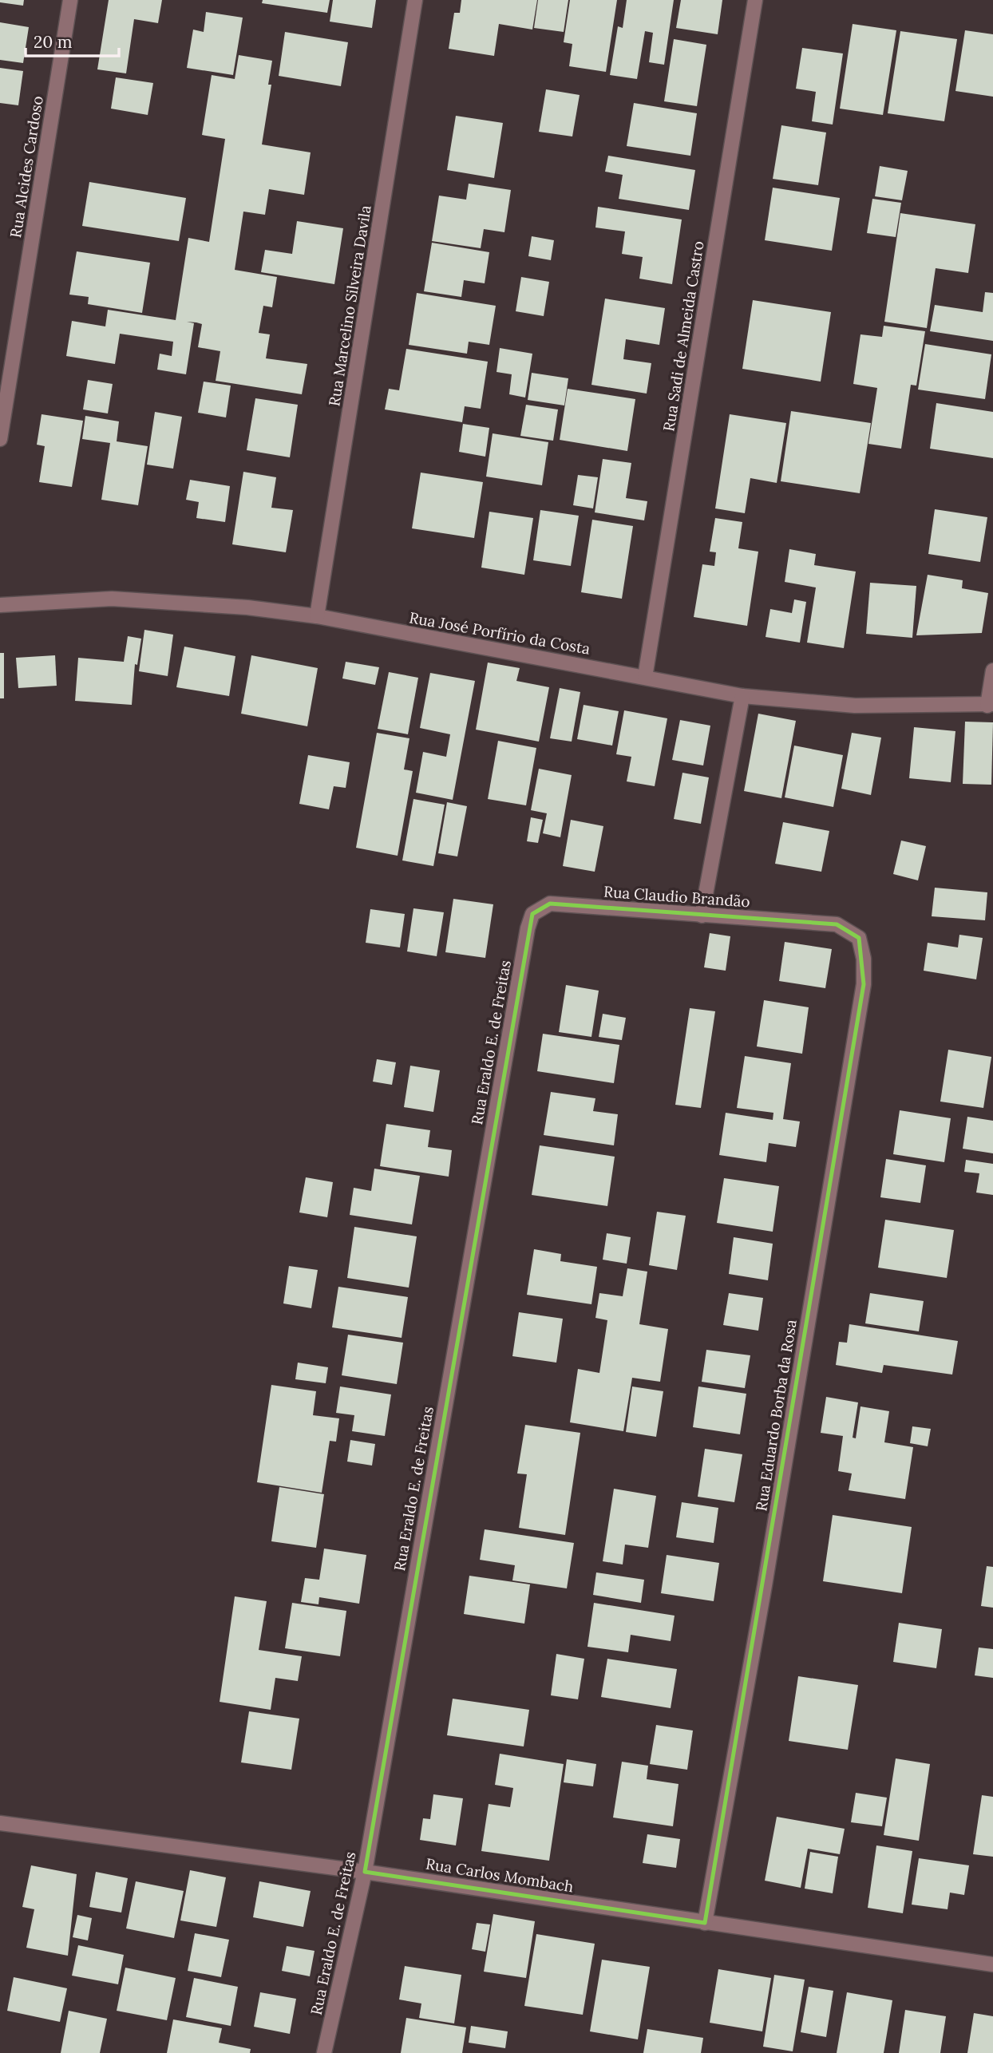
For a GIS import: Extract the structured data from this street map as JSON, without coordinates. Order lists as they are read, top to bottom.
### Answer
{
  "streets": {
    "street": [
      "Rua Alcides Cardoso",
      "Rua Marcelino Silveira Davila",
      "Rua Sadi de Almeida Castro",
      "Rua José Porfírio da Costa",
      "Rua Claudio Brandão",
      "Rua Eraldo E. de Freitas",
      "Rua Eduardo Borba da Rosa",
      "Rua Carlos Mombach"
    ]
  },
  "crossings": [
    ["Rua Marcelino Silveira Davila", "Rua José Porfírio da Costa"],
    ["Rua Sadi de Almeida Castro", "Rua José Porfírio da Costa"],
    ["Rua Claudio Brandão", "Rua Eraldo E. de Freitas"],
    ["Rua Claudio Brandão", "Rua Eduardo Borba da Rosa"],
    ["Rua Eraldo E. de Freitas", "Rua Carlos Mombach"],
    ["Rua Eduardo Borba da Rosa", "Rua Carlos Mombach"]
  ],
  "scale_bar": "20 m"
}
